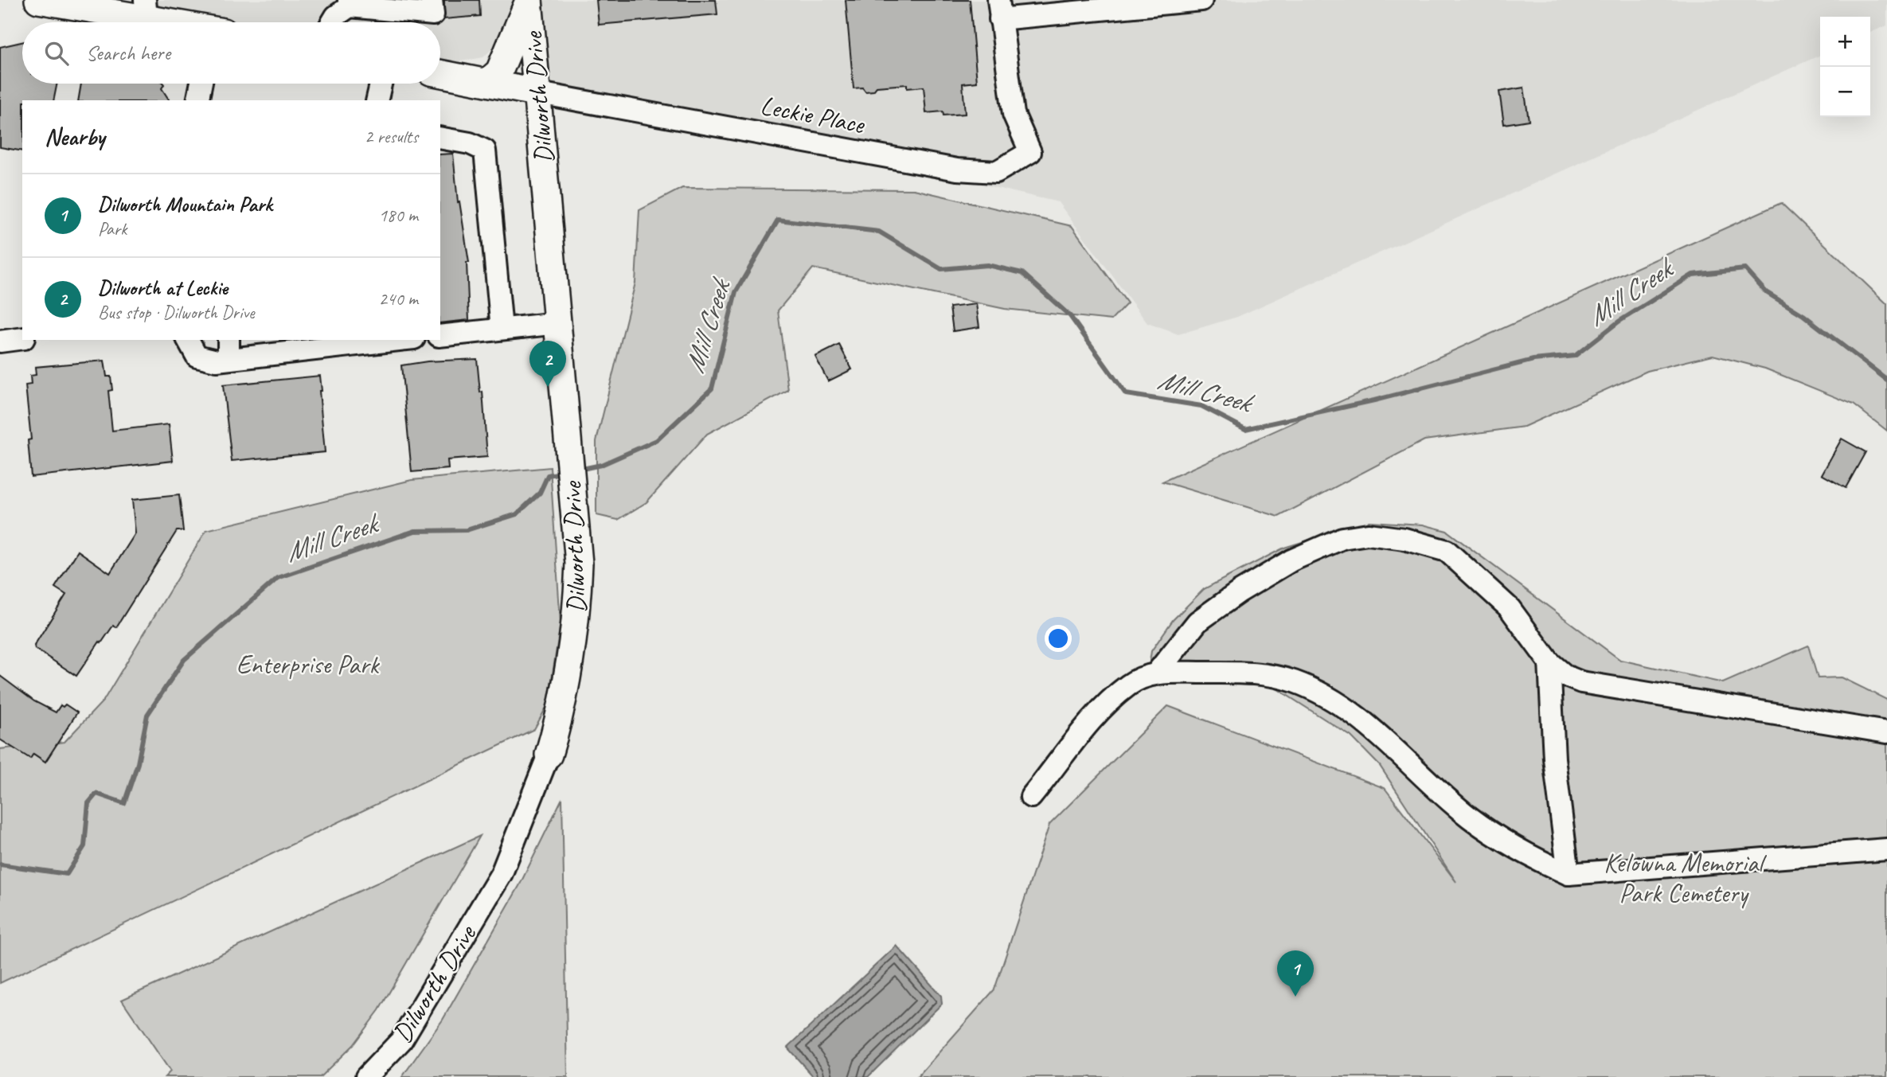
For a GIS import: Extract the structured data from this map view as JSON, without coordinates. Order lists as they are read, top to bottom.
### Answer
{
  "streets": {
    "main road": ["Dilworth Drive"],
    "street": ["Leckie Place"]
  },
  "crossings": [
    ["Dilworth Drive", "Leckie Place"]
  ],
  "water": ["Mill Creek"],
  "parks": ["Enterprise Park", "Kelowna Memorial Park Cemetery"],
  "page": {
    "map_buttons": ["+", "−"],
    "search": "Search here",
    "heading": ["Nearby", "2 results"],
    "list": [
      {
        "mark": "1",
        "name": "Dilworth Mountain Park",
        "note": "Park",
        "value": "180 m"
      },
      {
        "mark": "2",
        "name": "Dilworth at Leckie",
        "note": "Bus stop · Dilworth Drive",
        "value": "240 m"
      }
    ],
    "pins": ["2", "1"]
  }
}
